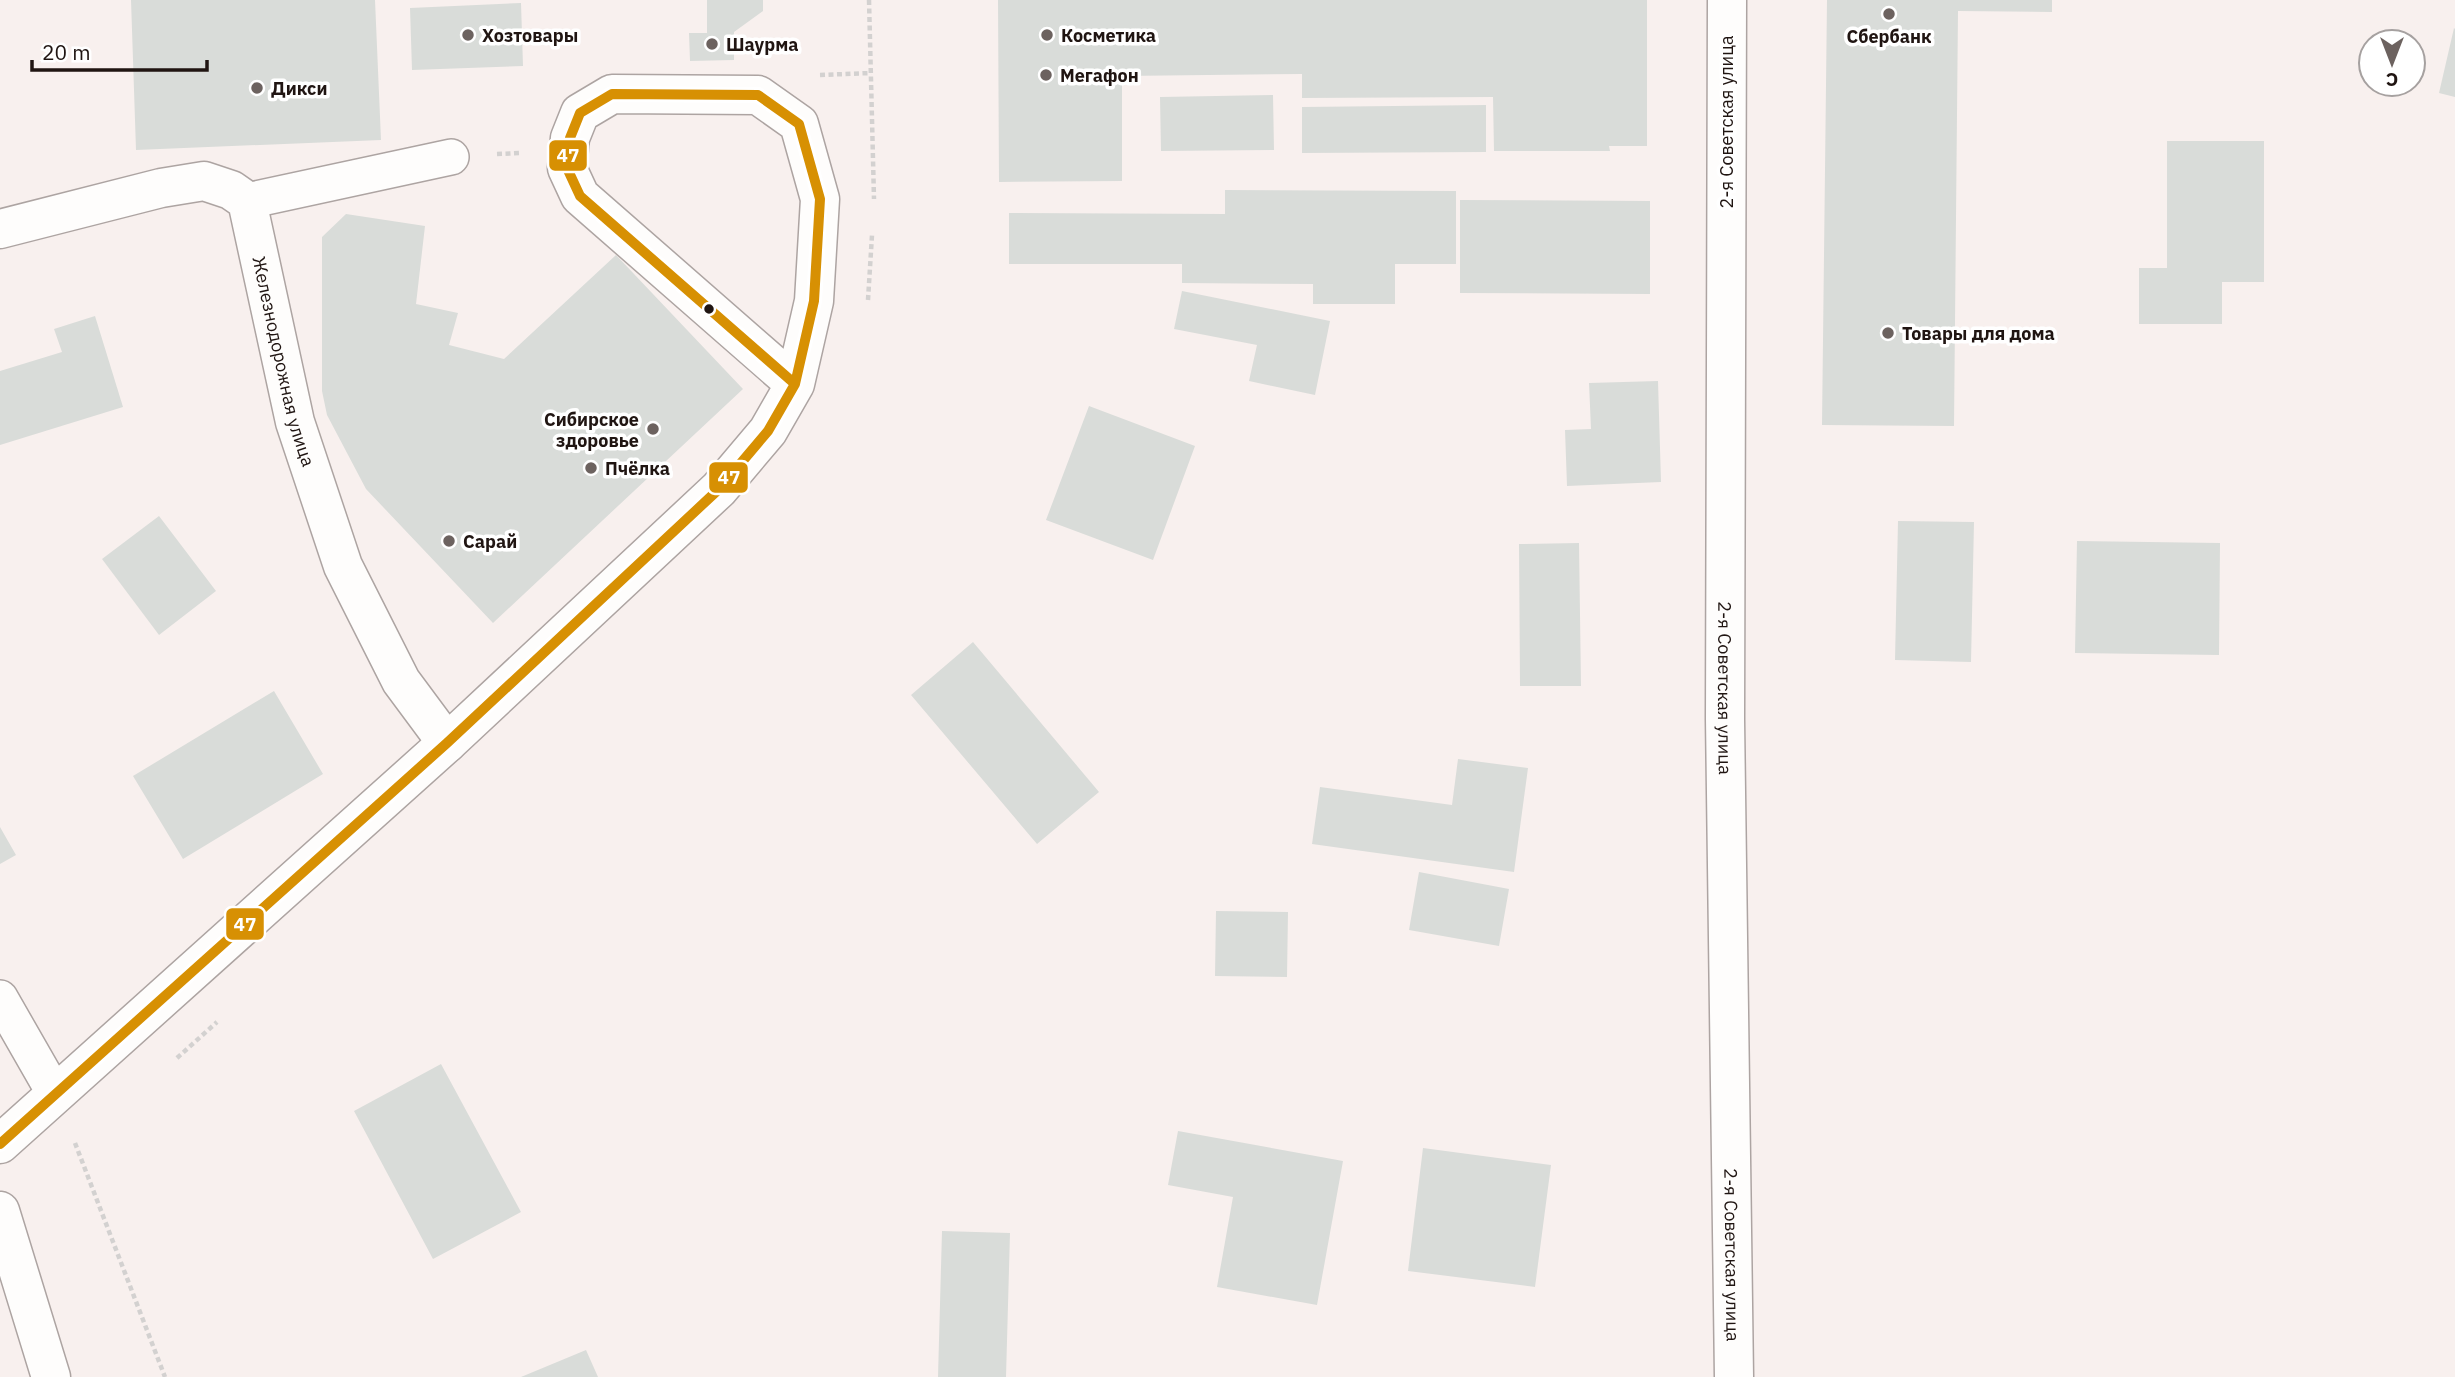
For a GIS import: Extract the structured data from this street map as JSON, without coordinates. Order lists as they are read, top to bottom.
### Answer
{
  "streets": {
    "street": ["2-я Советская улица", "Железнодорожная улица"]
  },
  "places": [
    "Сбербанк",
    "Хозтовары",
    "Косметика",
    "Шаурма",
    "Мегафон",
    "Дикси",
    "Товары для дома",
    "Сибирское здоровье",
    "Пчёлка",
    "Сарай"
  ],
  "lines": ["transit line 47"],
  "scale_bar": "20 m",
  "north": "bottom"
}
